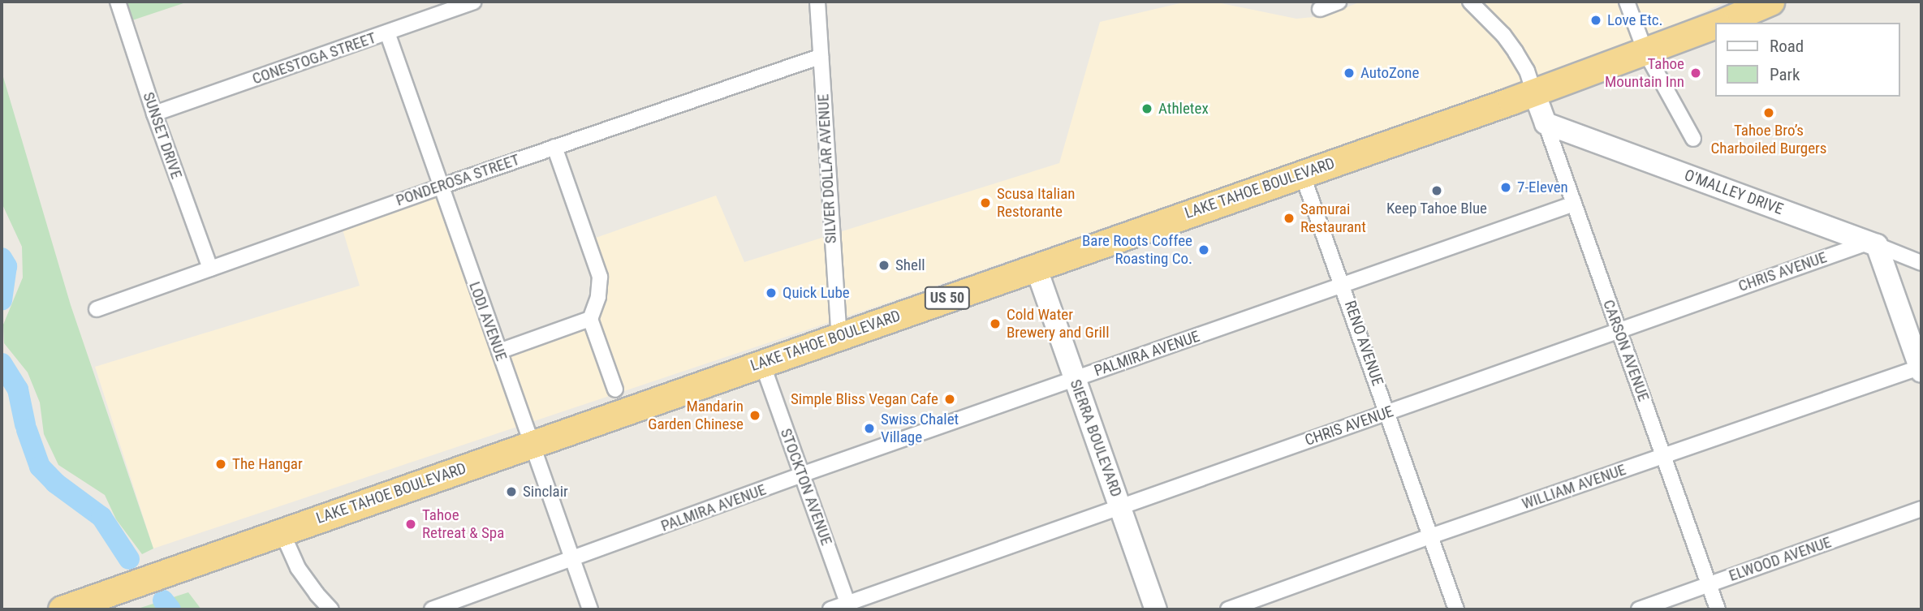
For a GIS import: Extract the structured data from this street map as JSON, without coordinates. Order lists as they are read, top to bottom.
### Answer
{
  "streets": {
    "highway": ["LAKE TAHOE BOULEVARD", "US 50"],
    "street": [
      "CONESTOGA STREET",
      "SUNSET DRIVE",
      "SILVER DOLLAR AVENUE",
      "PONDEROSA STREET",
      "O'MALLEY DRIVE",
      "CHRIS AVENUE",
      "LODI AVENUE",
      "RENO AVENUE",
      "CARSON AVENUE",
      "PALMIRA AVENUE",
      "SIERRA BOULEVARD",
      "STOCKTON AVENUE",
      "WILLIAM AVENUE",
      "ELWOOD AVENUE"
    ]
  },
  "crossings": [
    ["CONESTOGA STREET", "SUNSET DRIVE"],
    ["CONESTOGA STREET", "LODI AVENUE"],
    ["SUNSET DRIVE", "PONDEROSA STREET"],
    ["SILVER DOLLAR AVENUE", "PONDEROSA STREET"],
    ["SILVER DOLLAR AVENUE", "LAKE TAHOE BOULEVARD"],
    ["PONDEROSA STREET", "LODI AVENUE"],
    ["LAKE TAHOE BOULEVARD", "LODI AVENUE"],
    ["LAKE TAHOE BOULEVARD", "RENO AVENUE"],
    ["LAKE TAHOE BOULEVARD", "CARSON AVENUE"],
    ["LAKE TAHOE BOULEVARD", "SIERRA BOULEVARD"],
    ["LAKE TAHOE BOULEVARD", "STOCKTON AVENUE"],
    ["O'MALLEY DRIVE", "CHRIS AVENUE"],
    ["O'MALLEY DRIVE", "CARSON AVENUE"],
    ["CHRIS AVENUE", "RENO AVENUE"],
    ["CHRIS AVENUE", "CARSON AVENUE"],
    ["CHRIS AVENUE", "SIERRA BOULEVARD"],
    ["CHRIS AVENUE", "STOCKTON AVENUE"],
    ["LODI AVENUE", "PALMIRA AVENUE"],
    ["RENO AVENUE", "PALMIRA AVENUE"],
    ["RENO AVENUE", "WILLIAM AVENUE"],
    ["CARSON AVENUE", "PALMIRA AVENUE"],
    ["CARSON AVENUE", "WILLIAM AVENUE"],
    ["CARSON AVENUE", "ELWOOD AVENUE"],
    ["PALMIRA AVENUE", "SIERRA BOULEVARD"],
    ["PALMIRA AVENUE", "STOCKTON AVENUE"]
  ],
  "places": [
    "Love Etc.",
    "AutoZone",
    "Tahoe Mountain Inn",
    "Athletex",
    "Tahoe Bro’s Charboiled Burgers",
    "7-Eleven",
    "Keep Tahoe Blue",
    "Scusa Italian Restorante",
    "Samurai Restaurant",
    "Bare Roots Coffee Roasting Co.",
    "Shell",
    "Quick Lube",
    "Cold Water Brewery and Grill",
    "Simple Bliss Vegan Cafe",
    "Mandarin Garden Chinese",
    "Swiss Chalet Village",
    "The Hangar",
    "Sinclair",
    "Tahoe Retreat & Spa"
  ],
  "legend": ["Road", "Park"]
}
